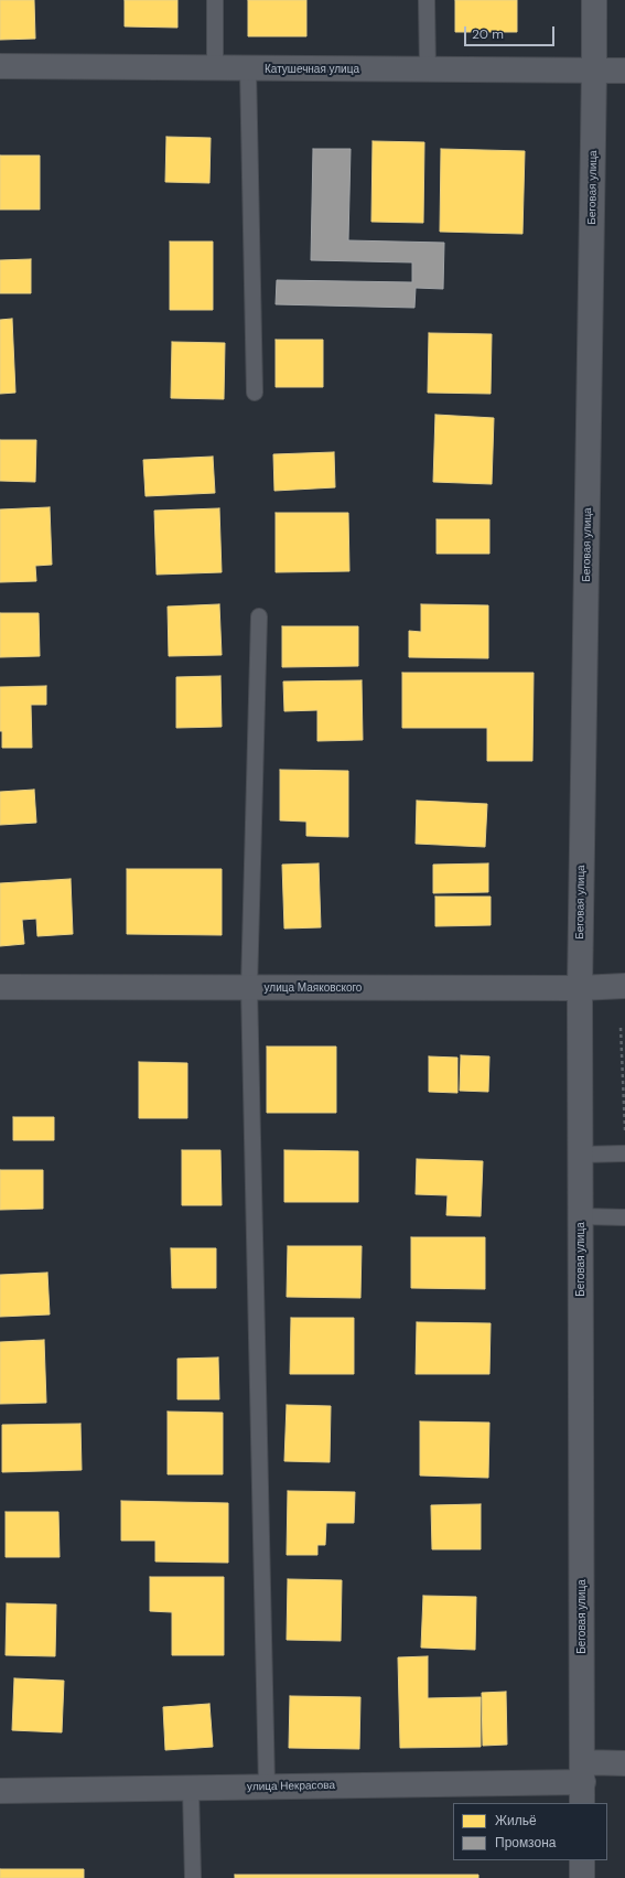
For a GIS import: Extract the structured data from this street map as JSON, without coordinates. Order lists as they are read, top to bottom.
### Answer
{
  "streets": {
    "street": [
      "Катушечная улица",
      "Беговая улица",
      "улица Маяковского",
      "улица Некрасова"
    ]
  },
  "crossings": [
    ["Катушечная улица", "Беговая улица"],
    ["Беговая улица", "улица Маяковского"],
    ["Беговая улица", "улица Некрасова"]
  ],
  "legend": ["Жильё", "Промзона"],
  "scale_bar": "20 m"
}
